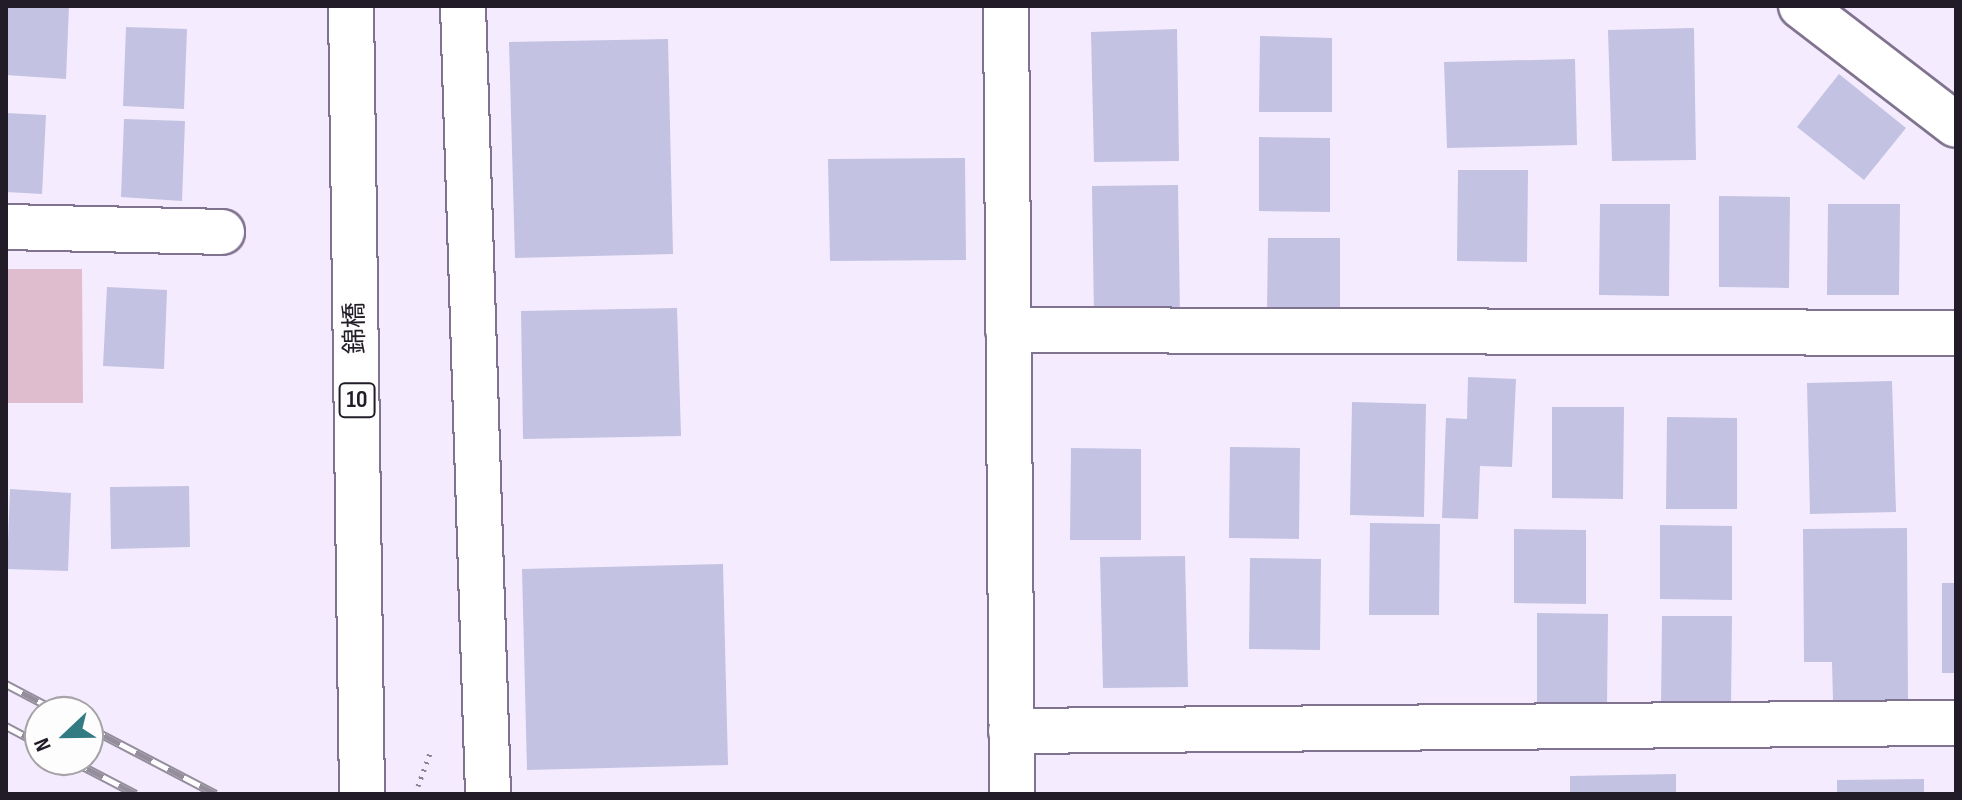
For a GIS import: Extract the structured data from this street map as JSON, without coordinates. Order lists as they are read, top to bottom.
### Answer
{
  "streets": {
    "street": ["錦橋", "10"]
  },
  "north": "left"
}
